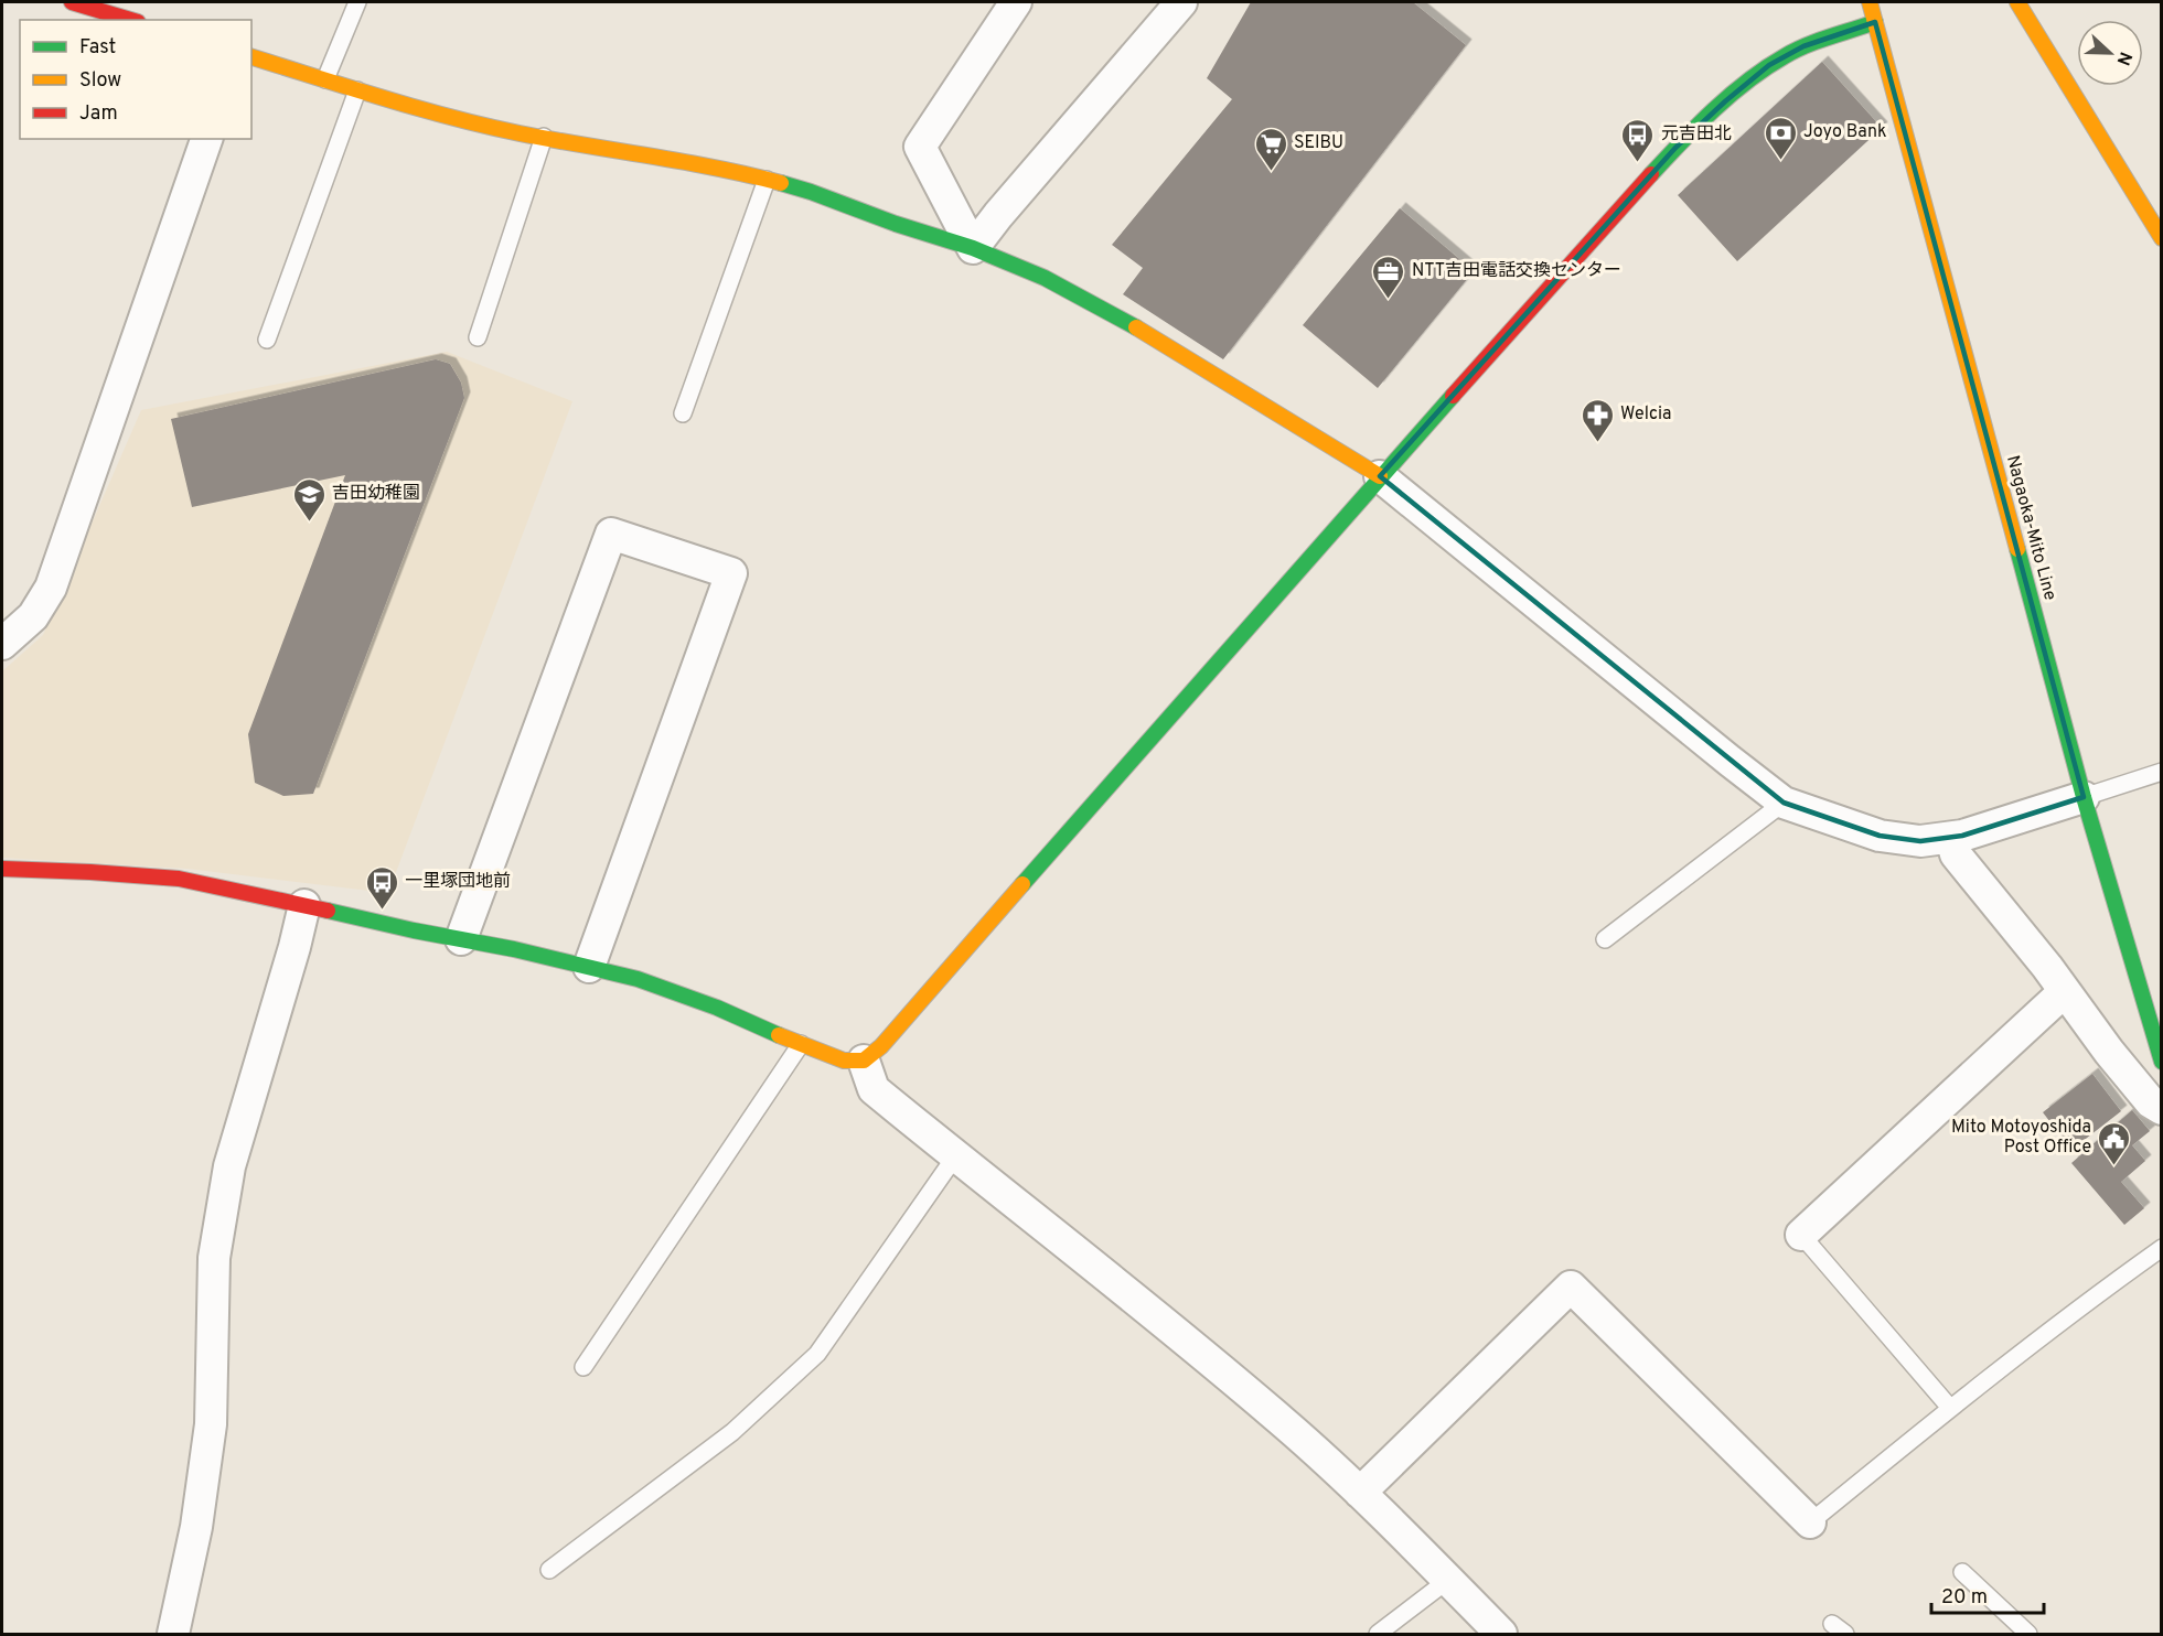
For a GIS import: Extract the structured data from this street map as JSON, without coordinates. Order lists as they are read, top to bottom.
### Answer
{
  "streets": {
    "street": ["Nagaoka-Mito Line"]
  },
  "places": {
    "bank": ["Joyo Bank"],
    "bus stop": ["元吉田北", "一里塚団地前"],
    "supermarket": ["SEIBU"],
    "office": ["NTT吉田電話交換センター"],
    "pharmacy": ["Welcia"],
    "school or university": ["吉田幼稚園"],
    "public building": ["Mito Motoyoshida Post Office"]
  },
  "legend": ["Fast", "Slow", "Jam"],
  "scale_bar": "20 m",
  "north": "right"
}
